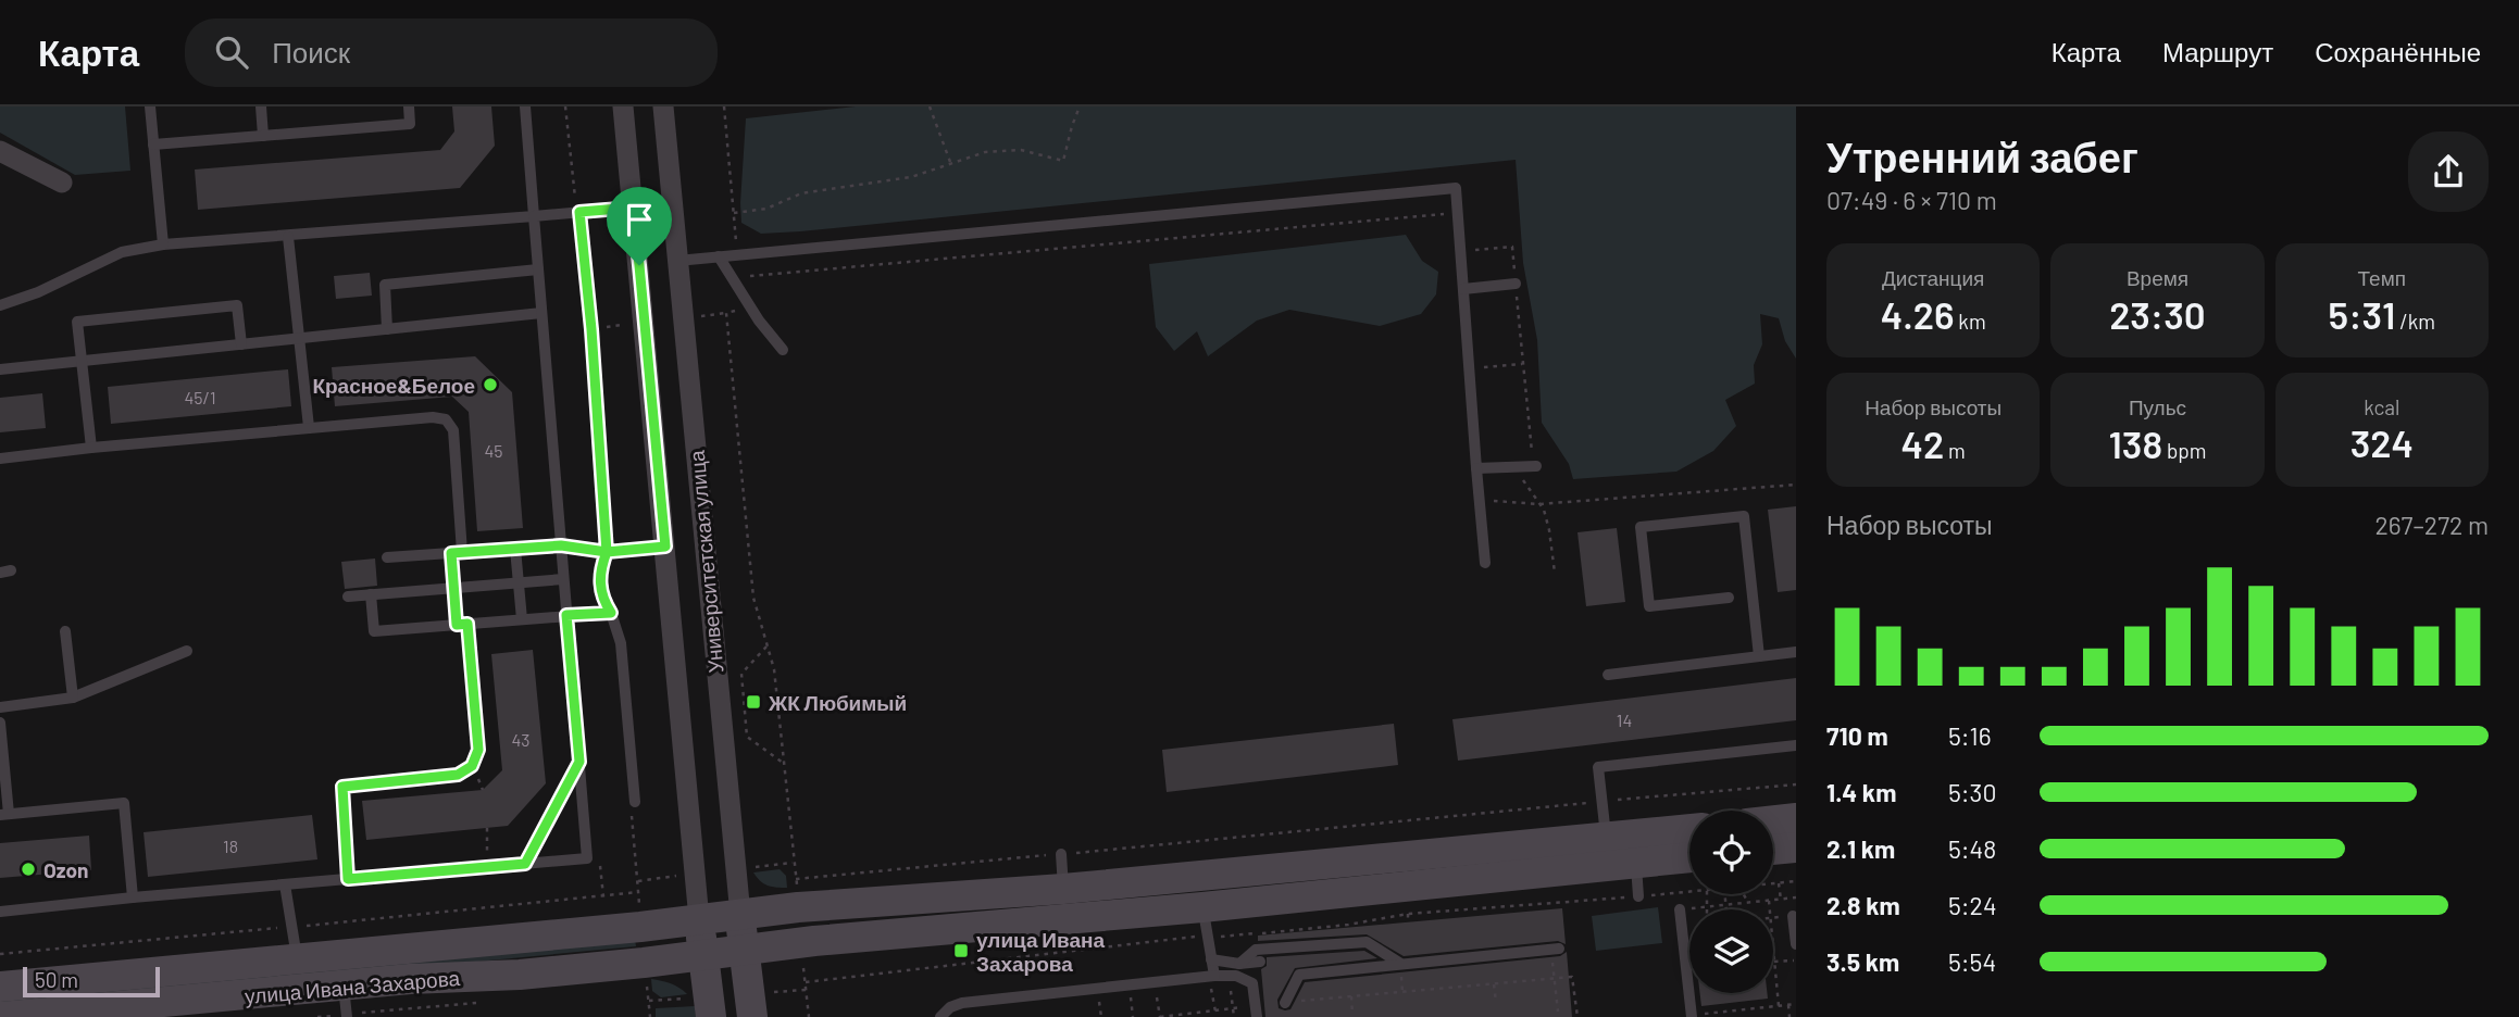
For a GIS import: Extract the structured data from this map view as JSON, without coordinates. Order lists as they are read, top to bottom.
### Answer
{
  "streets": {
    "main road": ["Университетская улица", "улица Ивана Захарова"]
  },
  "crossings": [
    ["Университетская улица", "улица Ивана Захарова"]
  ],
  "places": {
    "other": ["Красное&Белое", "Ozon"],
    "transit": ["ЖК Любимый", "улица Ивана Захарова"]
  },
  "house_numbers": [
    "45/1",
    "45",
    "14",
    "43",
    "18"
  ],
  "scale_bar": "50 m",
  "page": {
    "header": "Карта",
    "search": "Поиск",
    "nav": ["Карта", "Маршрут", "Сохранённые"],
    "heading": ["Утренний забег", "07:49 · 6 × 710 m"],
    "stats": [
      ["Дистанция", "4.26 km"],
      ["Время", "23:30"],
      ["Темп", "5:31 /km"],
      ["Набор высоты", "42 m"],
      ["Пульс", "138 bpm"],
      ["kcal", "324"]
    ],
    "chart": ["Набор высоты", "267–272 m"],
    "list": [
      {
        "name": "710 m",
        "note": "5:16"
      },
      {
        "name": "1.4 km",
        "note": "5:30"
      },
      {
        "name": "2.1 km",
        "note": "5:48"
      },
      {
        "name": "2.8 km",
        "note": "5:24"
      },
      {
        "name": "3.5 km",
        "note": "5:54"
      }
    ],
    "scale": "50 m"
  }
}
